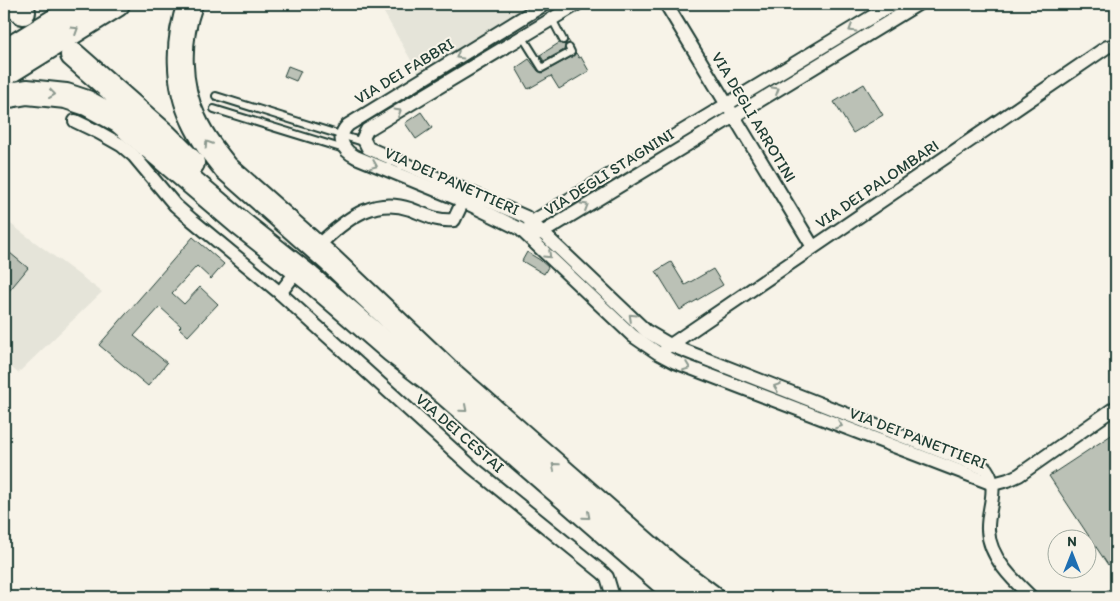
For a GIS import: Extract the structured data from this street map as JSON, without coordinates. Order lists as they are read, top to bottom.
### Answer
{
  "streets": {
    "street": [
      "VIA DEI FABBRI",
      "VIA DEGLI ARROTINI",
      "VIA DEGLI STAGNINI",
      "VIA DEI PANETTIERI",
      "VIA DEI PALOMBARI",
      "VIA DEI CESTAI"
    ]
  },
  "crossings": [
    ["VIA DEI FABBRI", "VIA DEI PANETTIERI"],
    ["VIA DEGLI ARROTINI", "VIA DEGLI STAGNINI"],
    ["VIA DEGLI ARROTINI", "VIA DEI PALOMBARI"],
    ["VIA DEGLI STAGNINI", "VIA DEI PANETTIERI"],
    ["VIA DEI PANETTIERI", "VIA DEI PALOMBARI"]
  ],
  "north": "top"
}
